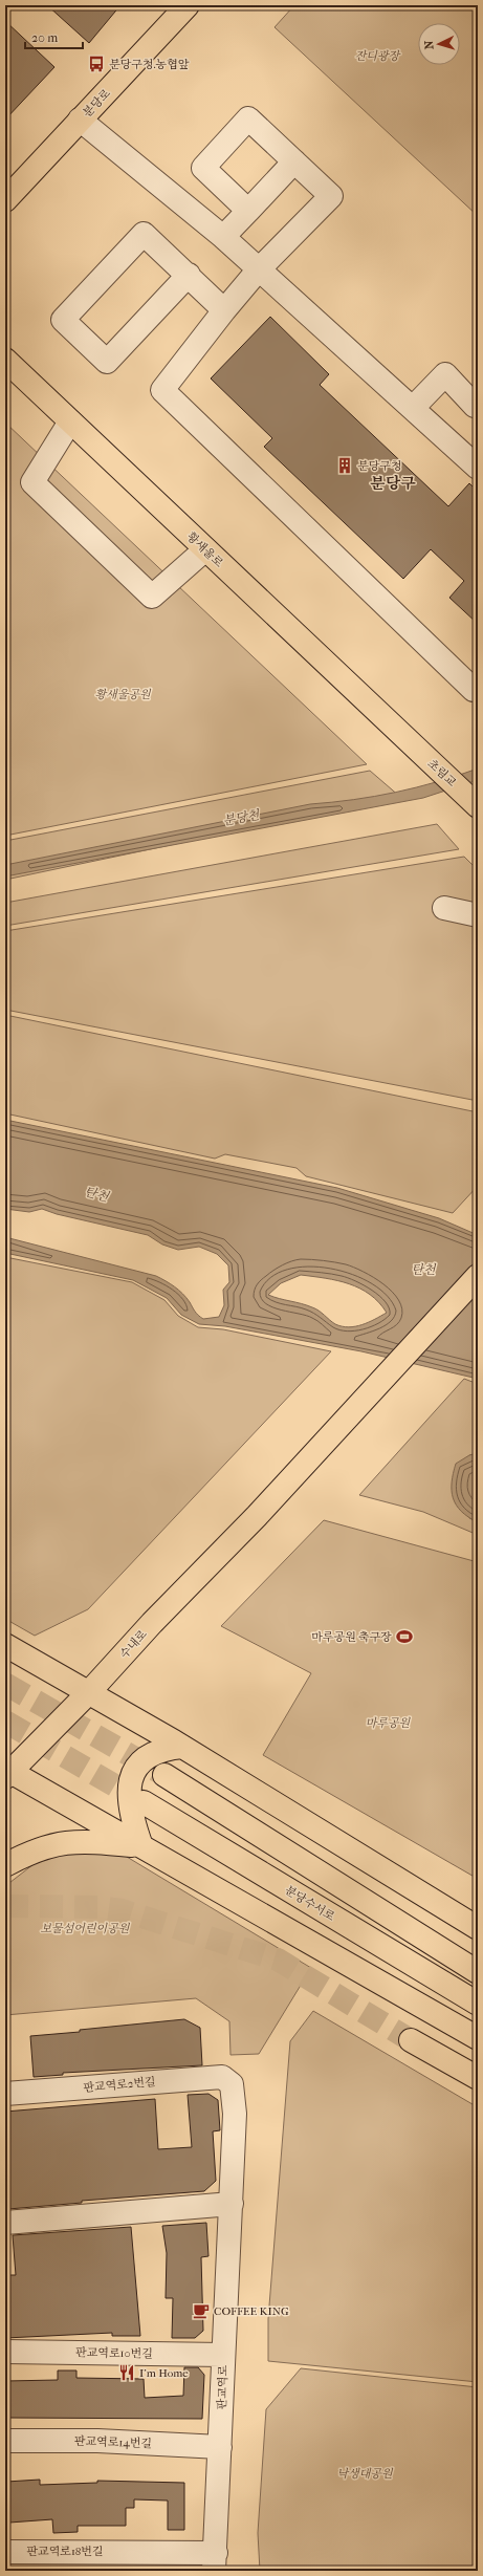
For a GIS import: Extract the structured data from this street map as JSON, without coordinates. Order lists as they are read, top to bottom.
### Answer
{
  "streets": {
    "main road": [
      "분당로",
      "황새울로",
      "초림교",
      "수내로",
      "분당수서로"
    ],
    "street": [
      "판교역로2번길",
      "판교역로10번길",
      "판교역로",
      "판교역로14번길",
      "판교역로18번길"
    ]
  },
  "crossings": [
    ["황새울로", "초림교"],
    ["판교역로2번길", "판교역로"],
    ["판교역로10번길", "판교역로"],
    ["판교역로", "판교역로14번길"],
    ["판교역로", "판교역로18번길"]
  ],
  "districts": ["분당구"],
  "water": ["분당천", "탄천"],
  "parks": [
    "잔디광장",
    "황새울공원",
    "마루공원",
    "보물섬어린이공원",
    "낙생대공원"
  ],
  "places": {
    "bus stop": ["분당구청.농협앞"],
    "building": ["분당구청"],
    "sports": ["마루공원 축구장"],
    "cafe": ["COFFEE KING"],
    "restaurant": ["I'm Home"]
  },
  "scale_bar": "20 m",
  "north": "left"
}
